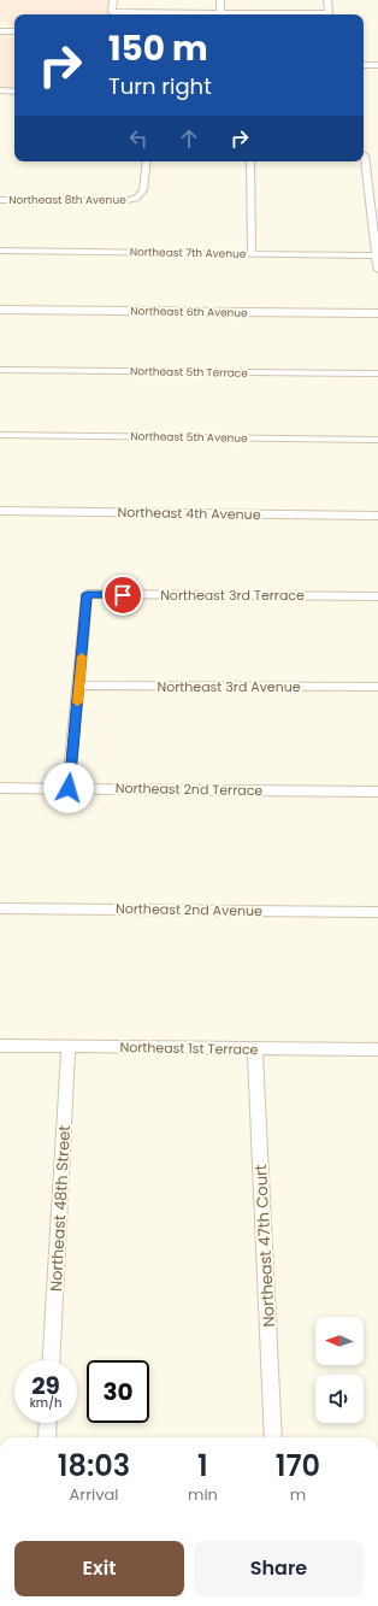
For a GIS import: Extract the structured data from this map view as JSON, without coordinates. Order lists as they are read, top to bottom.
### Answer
{
  "streets": {
    "street": [
      "Northeast 8th Avenue",
      "Northeast 7th Avenue",
      "Northeast 6th Avenue",
      "Northeast 5th Terrace",
      "Northeast 5th Avenue",
      "Northeast 4th Avenue",
      "Northeast 3rd Terrace",
      "Northeast 3rd Avenue",
      "Northeast 2nd Terrace",
      "Northeast 2nd Avenue",
      "Northeast 1st Terrace",
      "Northeast 48th Street",
      "Northeast 47th Court"
    ]
  },
  "crossings": [
    ["Northeast 3rd Terrace", "Northeast 3rd Avenue"],
    ["Northeast 1st Terrace", "Northeast 48th Street"],
    ["Northeast 1st Terrace", "Northeast 47th Court"]
  ],
  "north": "left",
  "page": {
    "turn": ["150 m", "Turn right"],
    "speed": "29 km/h",
    "limit": "30",
    "eta": [
      "18:03",
      "Arrival",
      "1",
      "min",
      "170",
      "m"
    ],
    "buttons": ["Exit", "Share"]
  }
}
